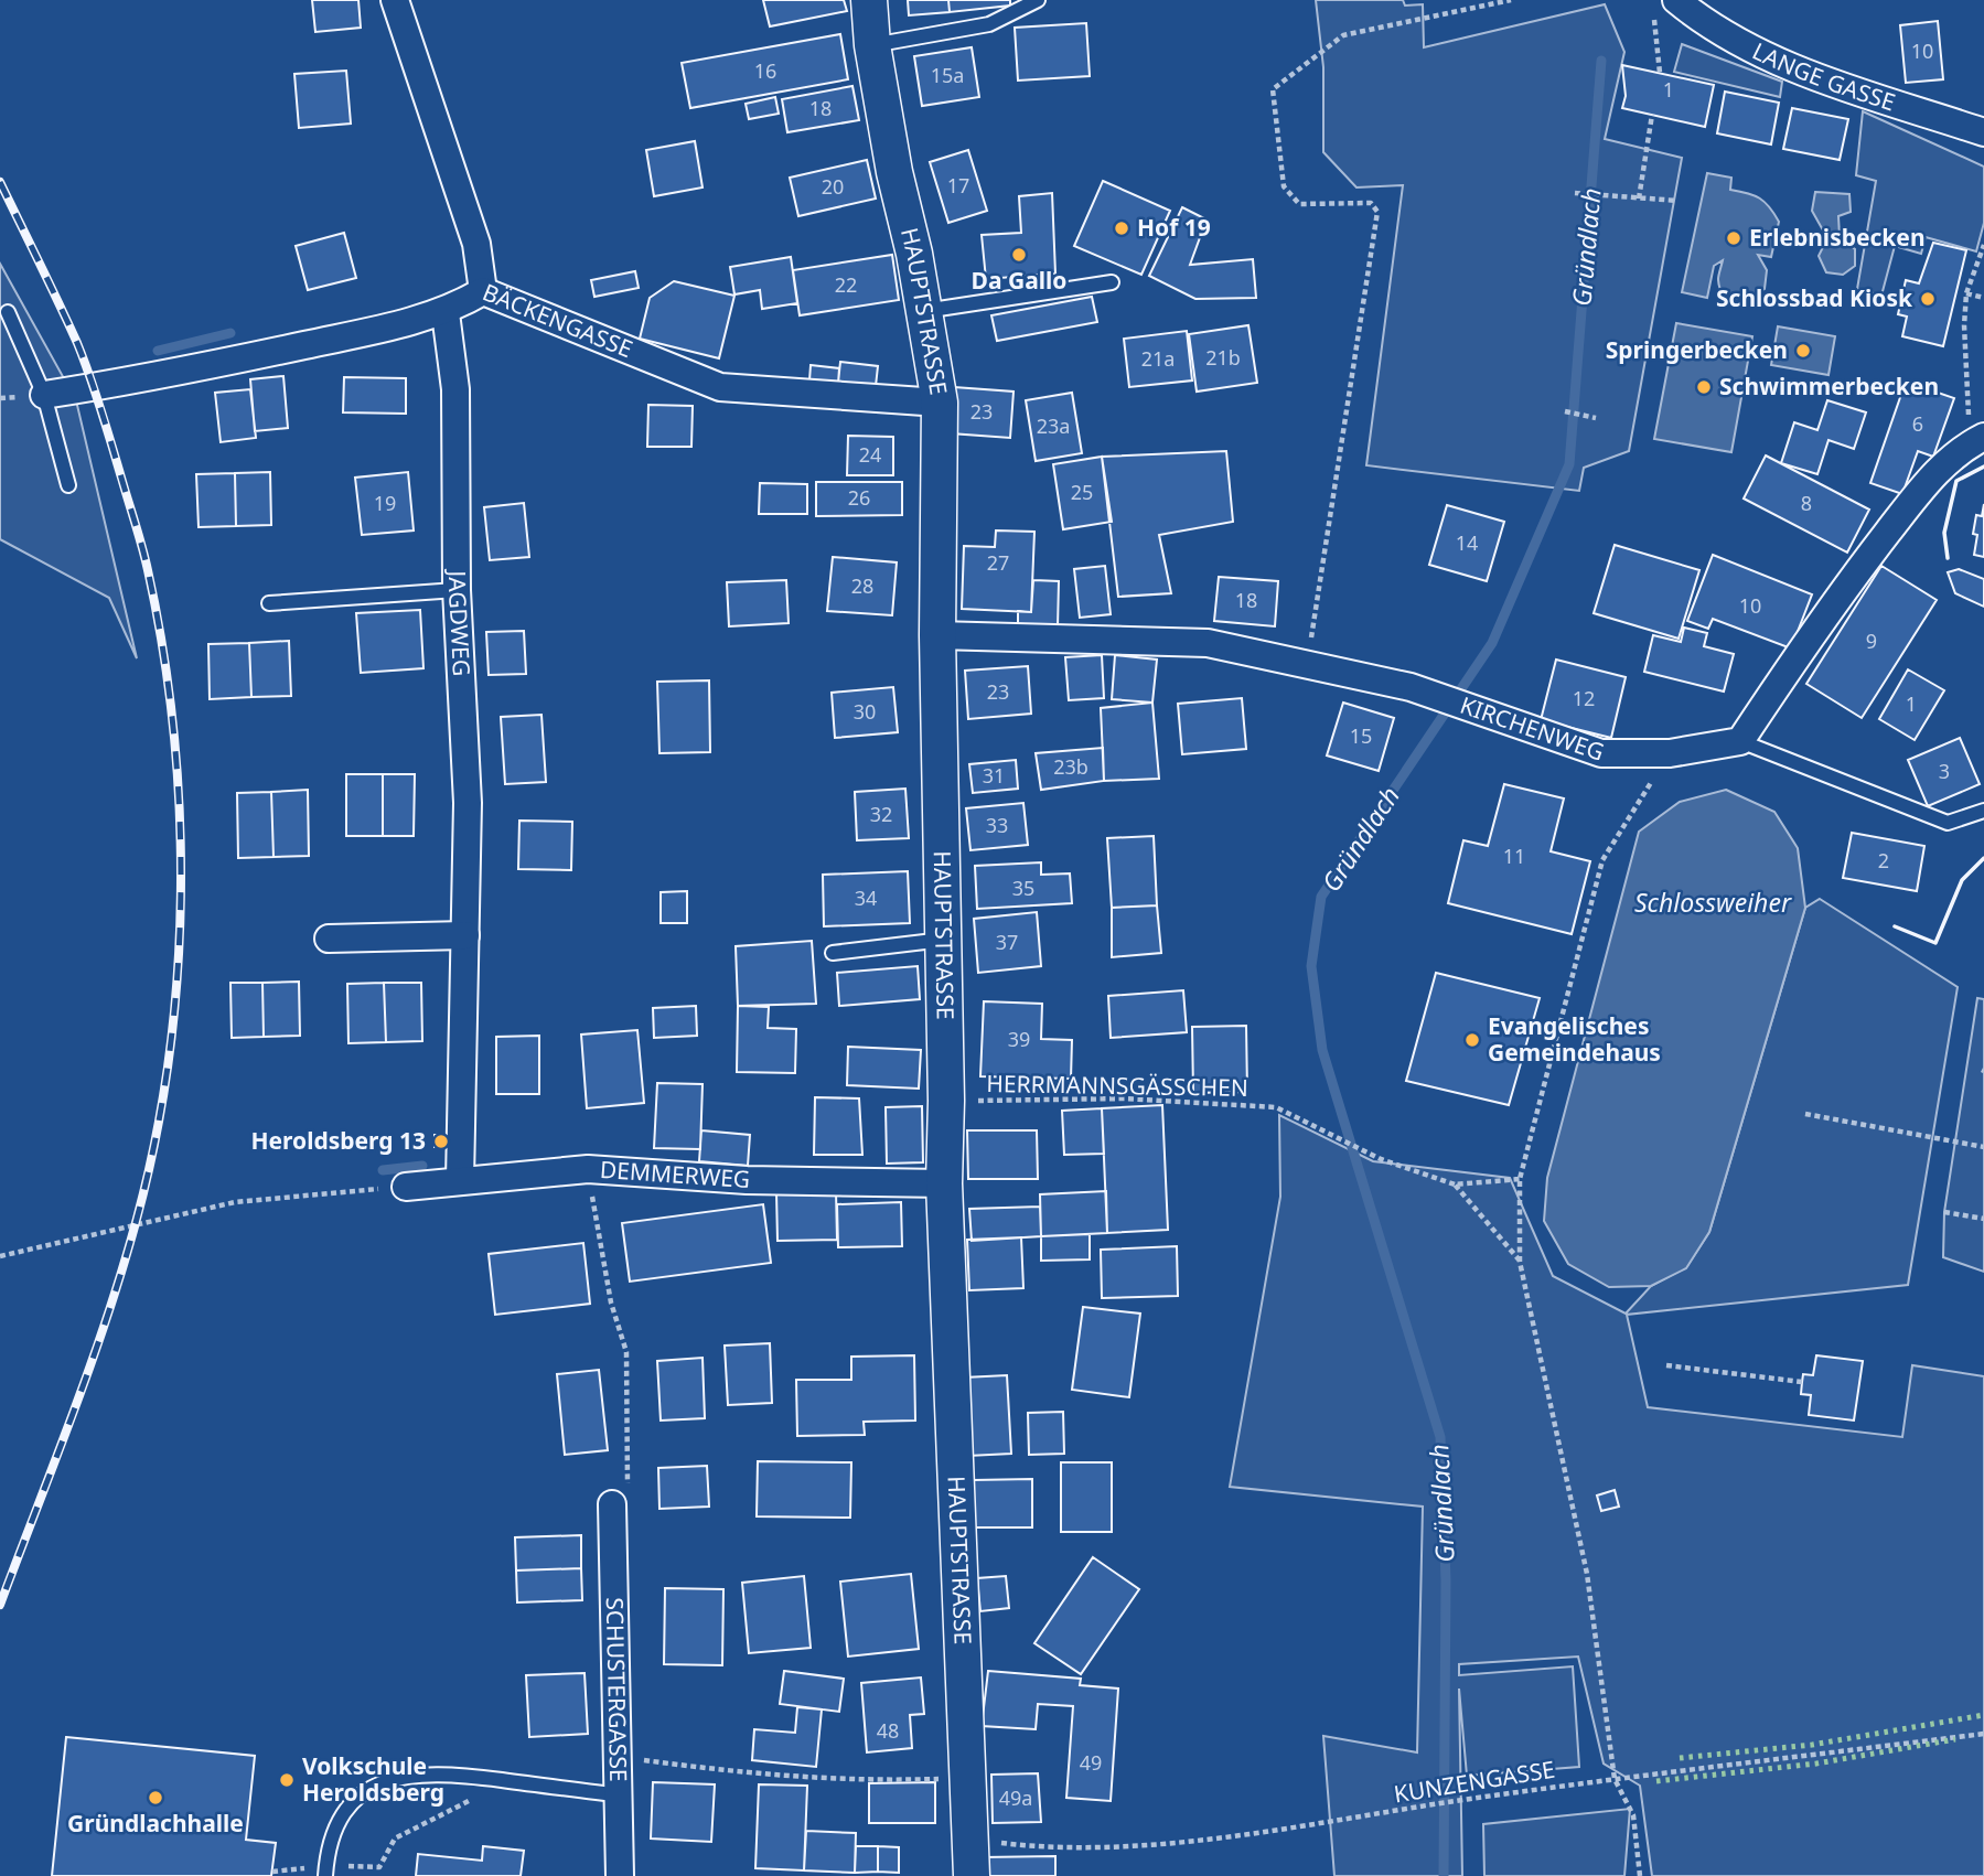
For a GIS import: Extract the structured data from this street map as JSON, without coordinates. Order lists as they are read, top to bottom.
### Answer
{
  "streets": {
    "street": [
      "LANGE GASSE",
      "HAUPTSTRASSE",
      "BÄCKENGASSE",
      "JAGDWEG",
      "KIRCHENWEG",
      "DEMMERWEG",
      "SCHUSTERGASSE"
    ],
    "path": ["HERRMANNSGÄSSCHEN", "KUNZENGASSE"]
  },
  "crossings": [
    ["HAUPTSTRASSE", "BÄCKENGASSE"],
    ["HAUPTSTRASSE", "KIRCHENWEG"],
    ["HAUPTSTRASSE", "HERRMANNSGÄSSCHEN"],
    ["HAUPTSTRASSE", "DEMMERWEG"],
    ["HAUPTSTRASSE", "KUNZENGASSE"],
    ["BÄCKENGASSE", "JAGDWEG"],
    ["JAGDWEG", "DEMMERWEG"]
  ],
  "water": ["Gründlach", "Schlossweiher"],
  "places": [
    "Hof 19",
    "Erlebnisbecken",
    "Da Gallo",
    "Schlossbad Kiosk",
    "Springerbecken",
    "Schwimmerbecken",
    "Evangelisches Gemeindehaus",
    "Heroldsberg 13",
    "Volkschule Heroldsberg",
    "Gründlachhalle"
  ],
  "house_numbers": [
    "10",
    "16",
    "15a",
    "1",
    "18",
    "17",
    "20",
    "22",
    "21b",
    "21a",
    "23",
    "6",
    "23a",
    "24",
    "25",
    "26",
    "19",
    "8",
    "14",
    "27",
    "28",
    "18",
    "10",
    "9",
    "23",
    "12",
    "1",
    "30",
    "15",
    "23b",
    "3",
    "31",
    "32",
    "33",
    "11",
    "2",
    "35",
    "34",
    "37",
    "39",
    "48",
    "49",
    "49a"
  ]
}
